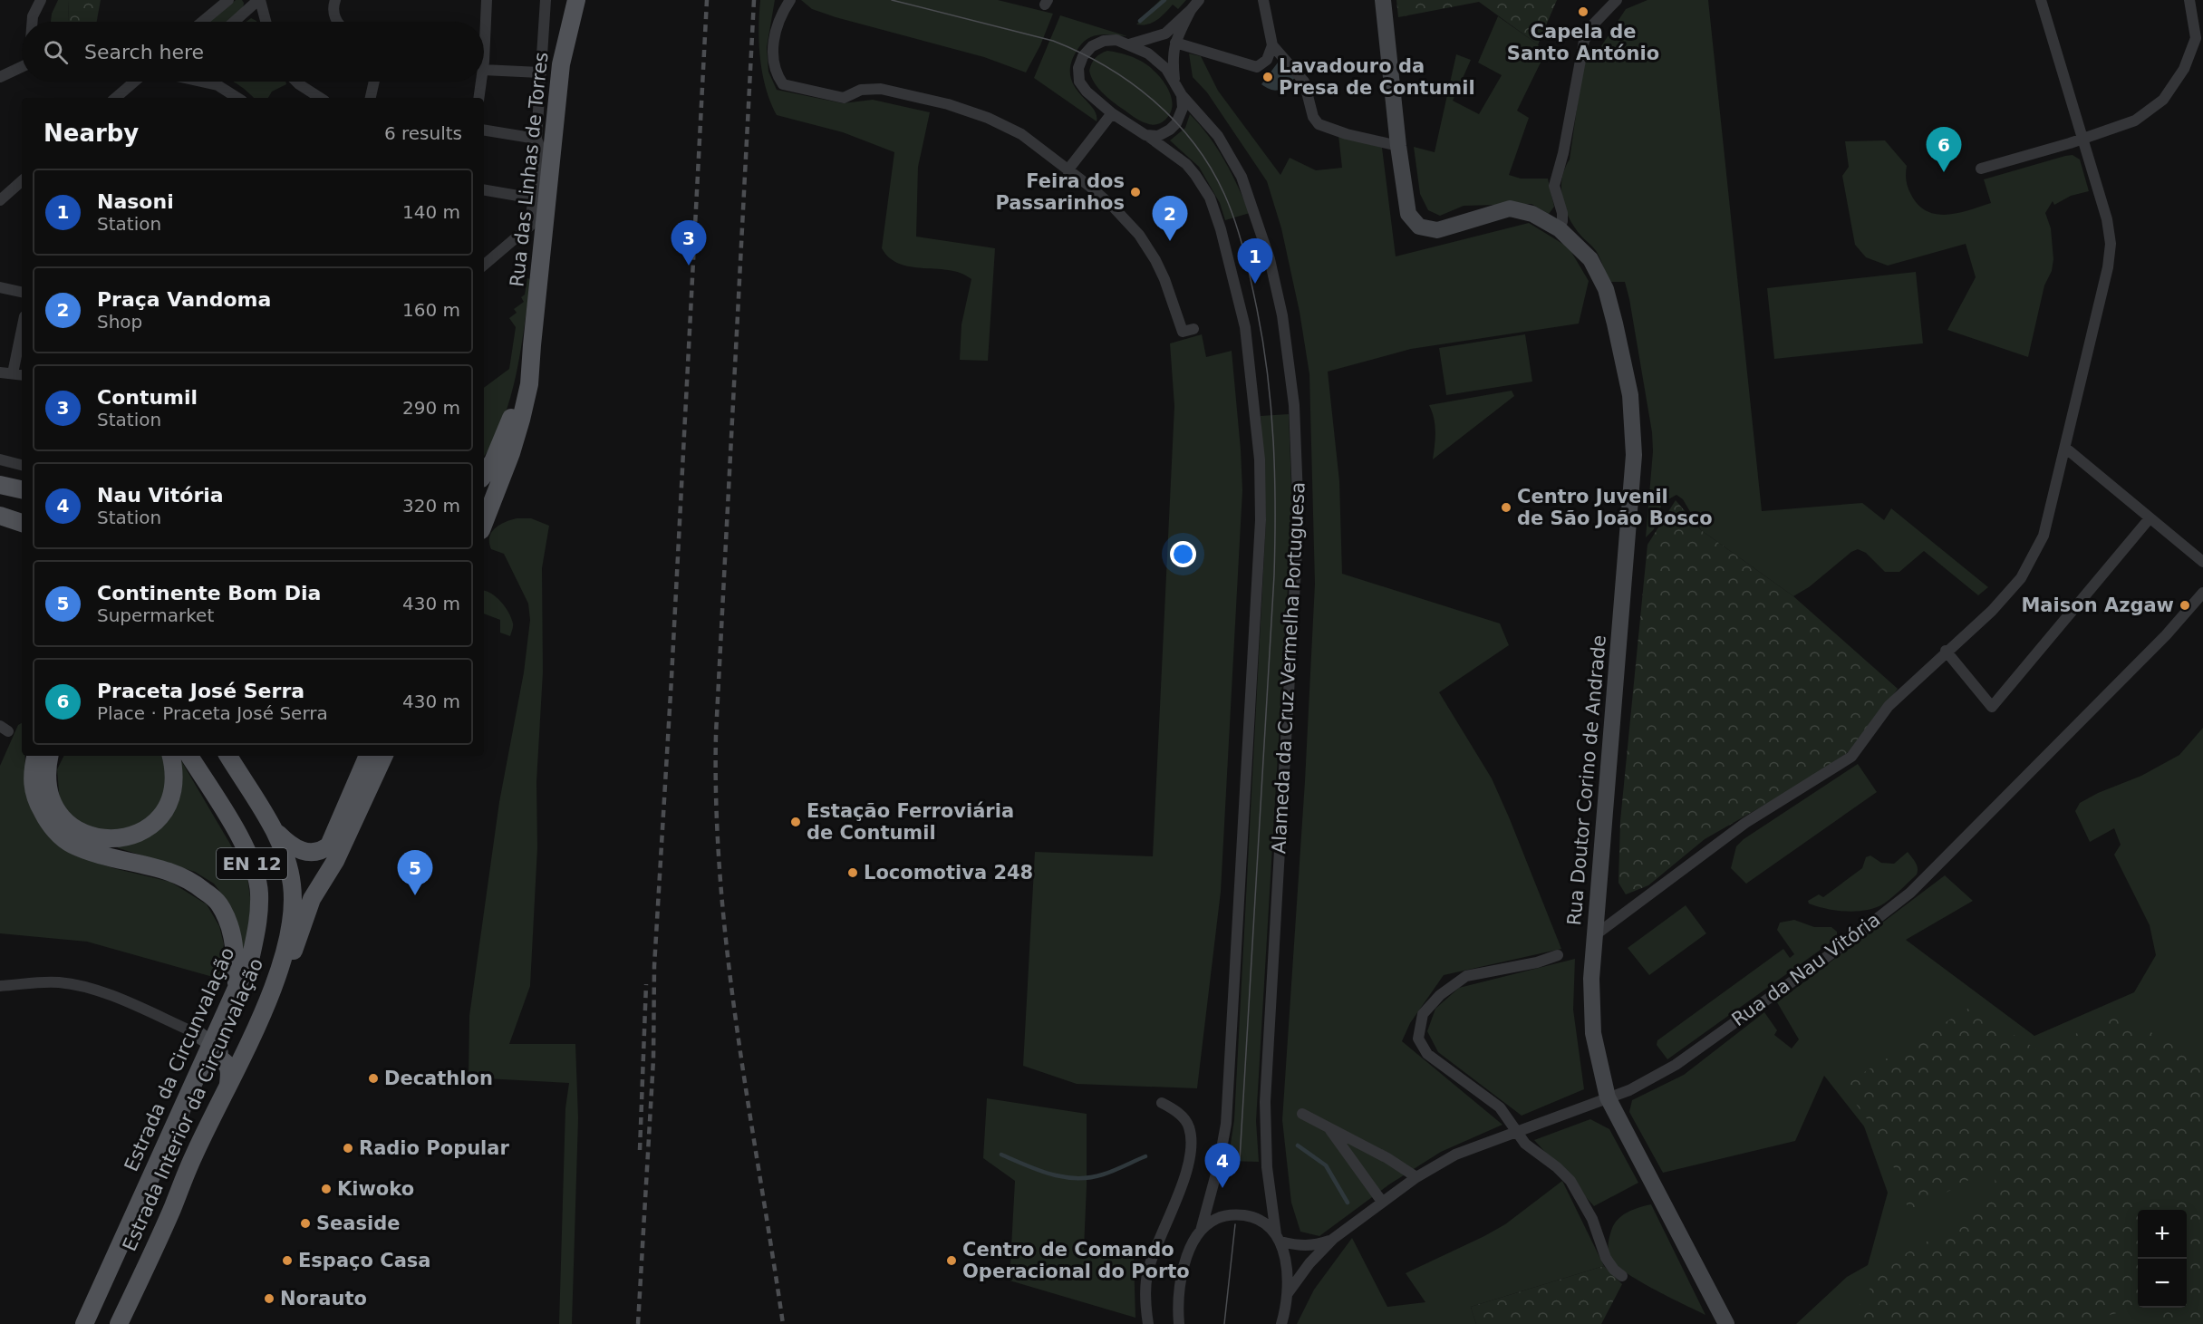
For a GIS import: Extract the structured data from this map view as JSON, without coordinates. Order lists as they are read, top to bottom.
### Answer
{
  "streets": {
    "main road": [
      "Rua das Linhas de Torres",
      "EN 12",
      "Estrada da Circunvalação",
      "Estrada Interior da Circunvalação"
    ],
    "street": ["Alameda da Cruz Vermelha Portuguesa", "Rua Doutor Corino de Andrade", "Rua da Nau Vitória"]
  },
  "crossings": [
    ["Alameda da Cruz Vermelha Portuguesa", "Rua da Nau Vitória"],
    ["Rua Doutor Corino de Andrade", "Rua da Nau Vitória"]
  ],
  "places": [
    "Capela de Santo António",
    "Lavadouro da Presa de Contumil",
    "Feira dos Passarinhos",
    "Centro Juvenil de São João Bosco",
    "Maison Azgaw",
    "Estação Ferroviária de Contumil",
    "Locomotiva 248",
    "Decathlon",
    "Radio Popular",
    "Kiwoko",
    "Seaside",
    "Espaço Casa",
    "Centro de Comando Operacional do Porto",
    "Norauto"
  ],
  "page": {
    "search": "Search here",
    "heading": ["Nearby", "6 results"],
    "pins": [
      "6",
      "2",
      "3",
      "1",
      "5",
      "4"
    ],
    "list": [
      {
        "mark": "1",
        "name": "Nasoni",
        "note": "Station",
        "value": "140 m"
      },
      {
        "mark": "2",
        "name": "Praça Vandoma",
        "note": "Shop",
        "value": "160 m"
      },
      {
        "mark": "3",
        "name": "Contumil",
        "note": "Station",
        "value": "290 m"
      },
      {
        "mark": "4",
        "name": "Nau Vitória",
        "note": "Station",
        "value": "320 m"
      },
      {
        "mark": "5",
        "name": "Continente Bom Dia",
        "note": "Supermarket",
        "value": "430 m"
      },
      {
        "mark": "6",
        "name": "Praceta José Serra",
        "note": "Place · Praceta José Serra",
        "value": "430 m"
      }
    ],
    "map_buttons": ["+", "−"]
  }
}
